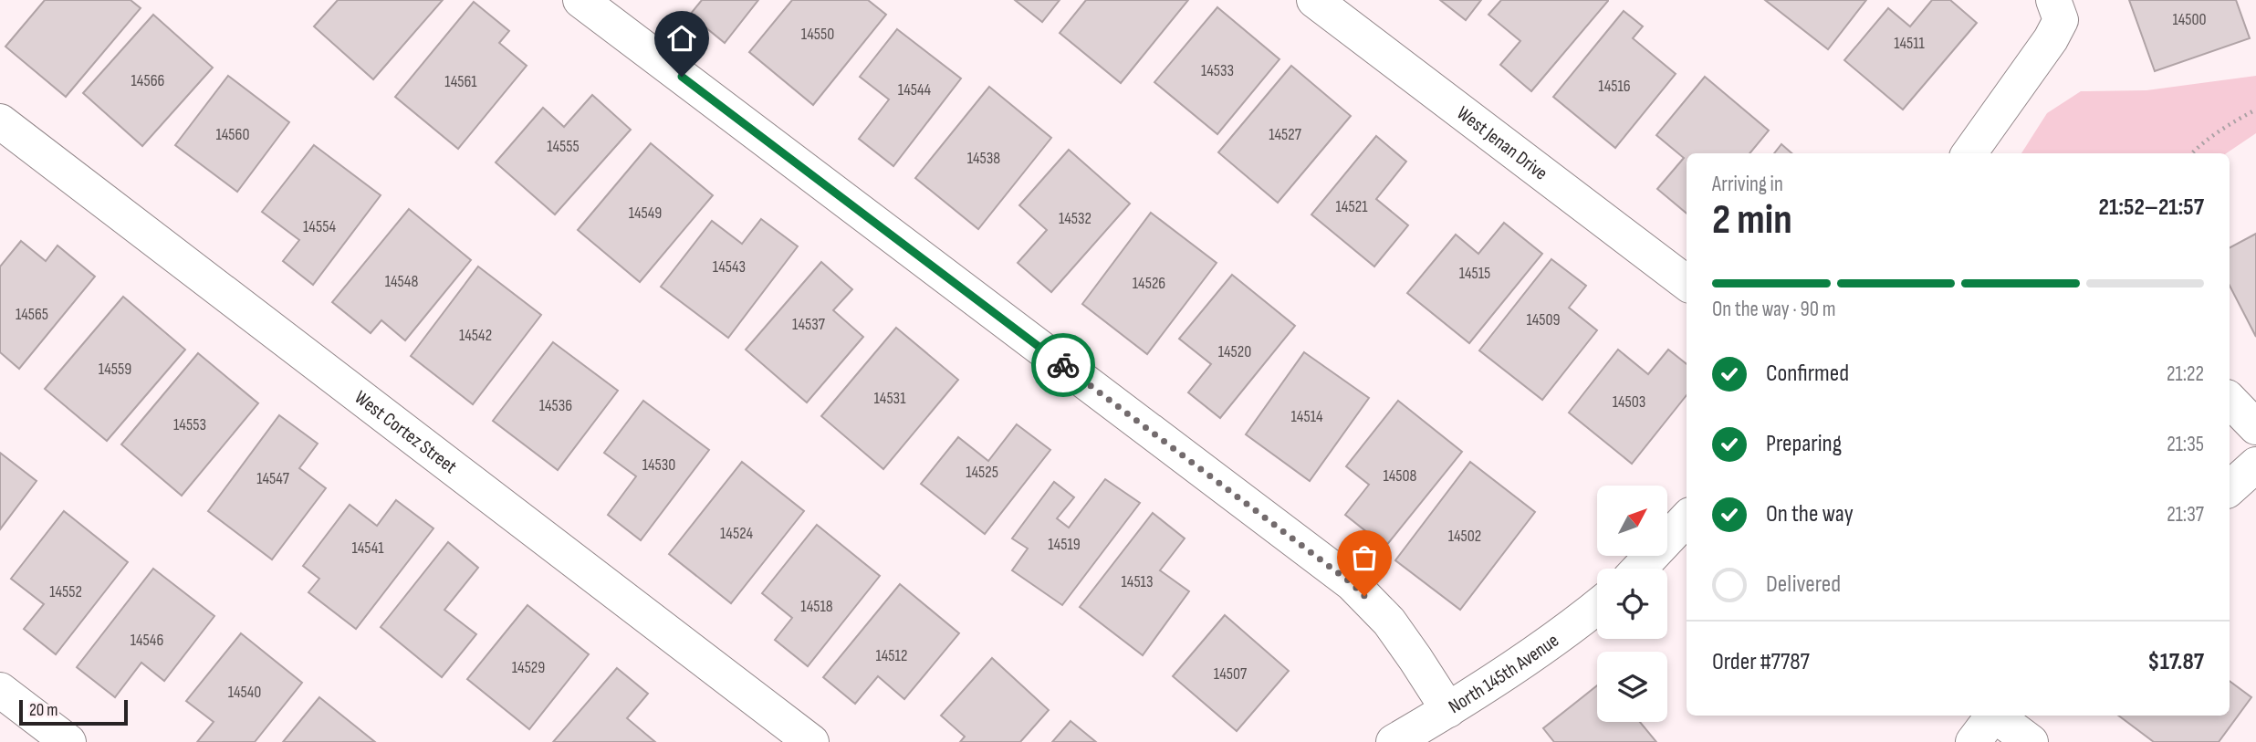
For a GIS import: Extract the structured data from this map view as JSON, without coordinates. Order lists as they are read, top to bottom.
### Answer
{
  "streets": {
    "street": ["West Jenan Drive", "West Cortez Street", "North 145th Avenue"]
  },
  "house_numbers": [
    "14500",
    "14550",
    "14511",
    "14533",
    "14566",
    "14561",
    "14516",
    "14544",
    "14560",
    "14527",
    "14555",
    "14538",
    "14521",
    "14549",
    "14532",
    "14554",
    "14543",
    "14515",
    "14548",
    "14526",
    "14565",
    "14509",
    "14537",
    "14542",
    "14520",
    "14559",
    "14531",
    "14503",
    "14536",
    "14514",
    "14553",
    "14530",
    "14525",
    "14508",
    "14547",
    "14524",
    "14502",
    "14519",
    "14541",
    "14513",
    "14552",
    "14518",
    "14546",
    "14512",
    "14529",
    "14507",
    "14540"
  ],
  "scale_bar": "20 m",
  "north": "top right",
  "page": {
    "heading": ["2 min", "Arriving in", "21:52–21:57"],
    "panel": ["Order #7787", "$17.87"],
    "bar": "On the way · 90 m",
    "list": [
      ["Confirmed", "21:22"],
      ["Preparing", "21:35"],
      ["On the way", "21:37"],
      "Delivered"
    ],
    "scale": "20 m"
  }
}
